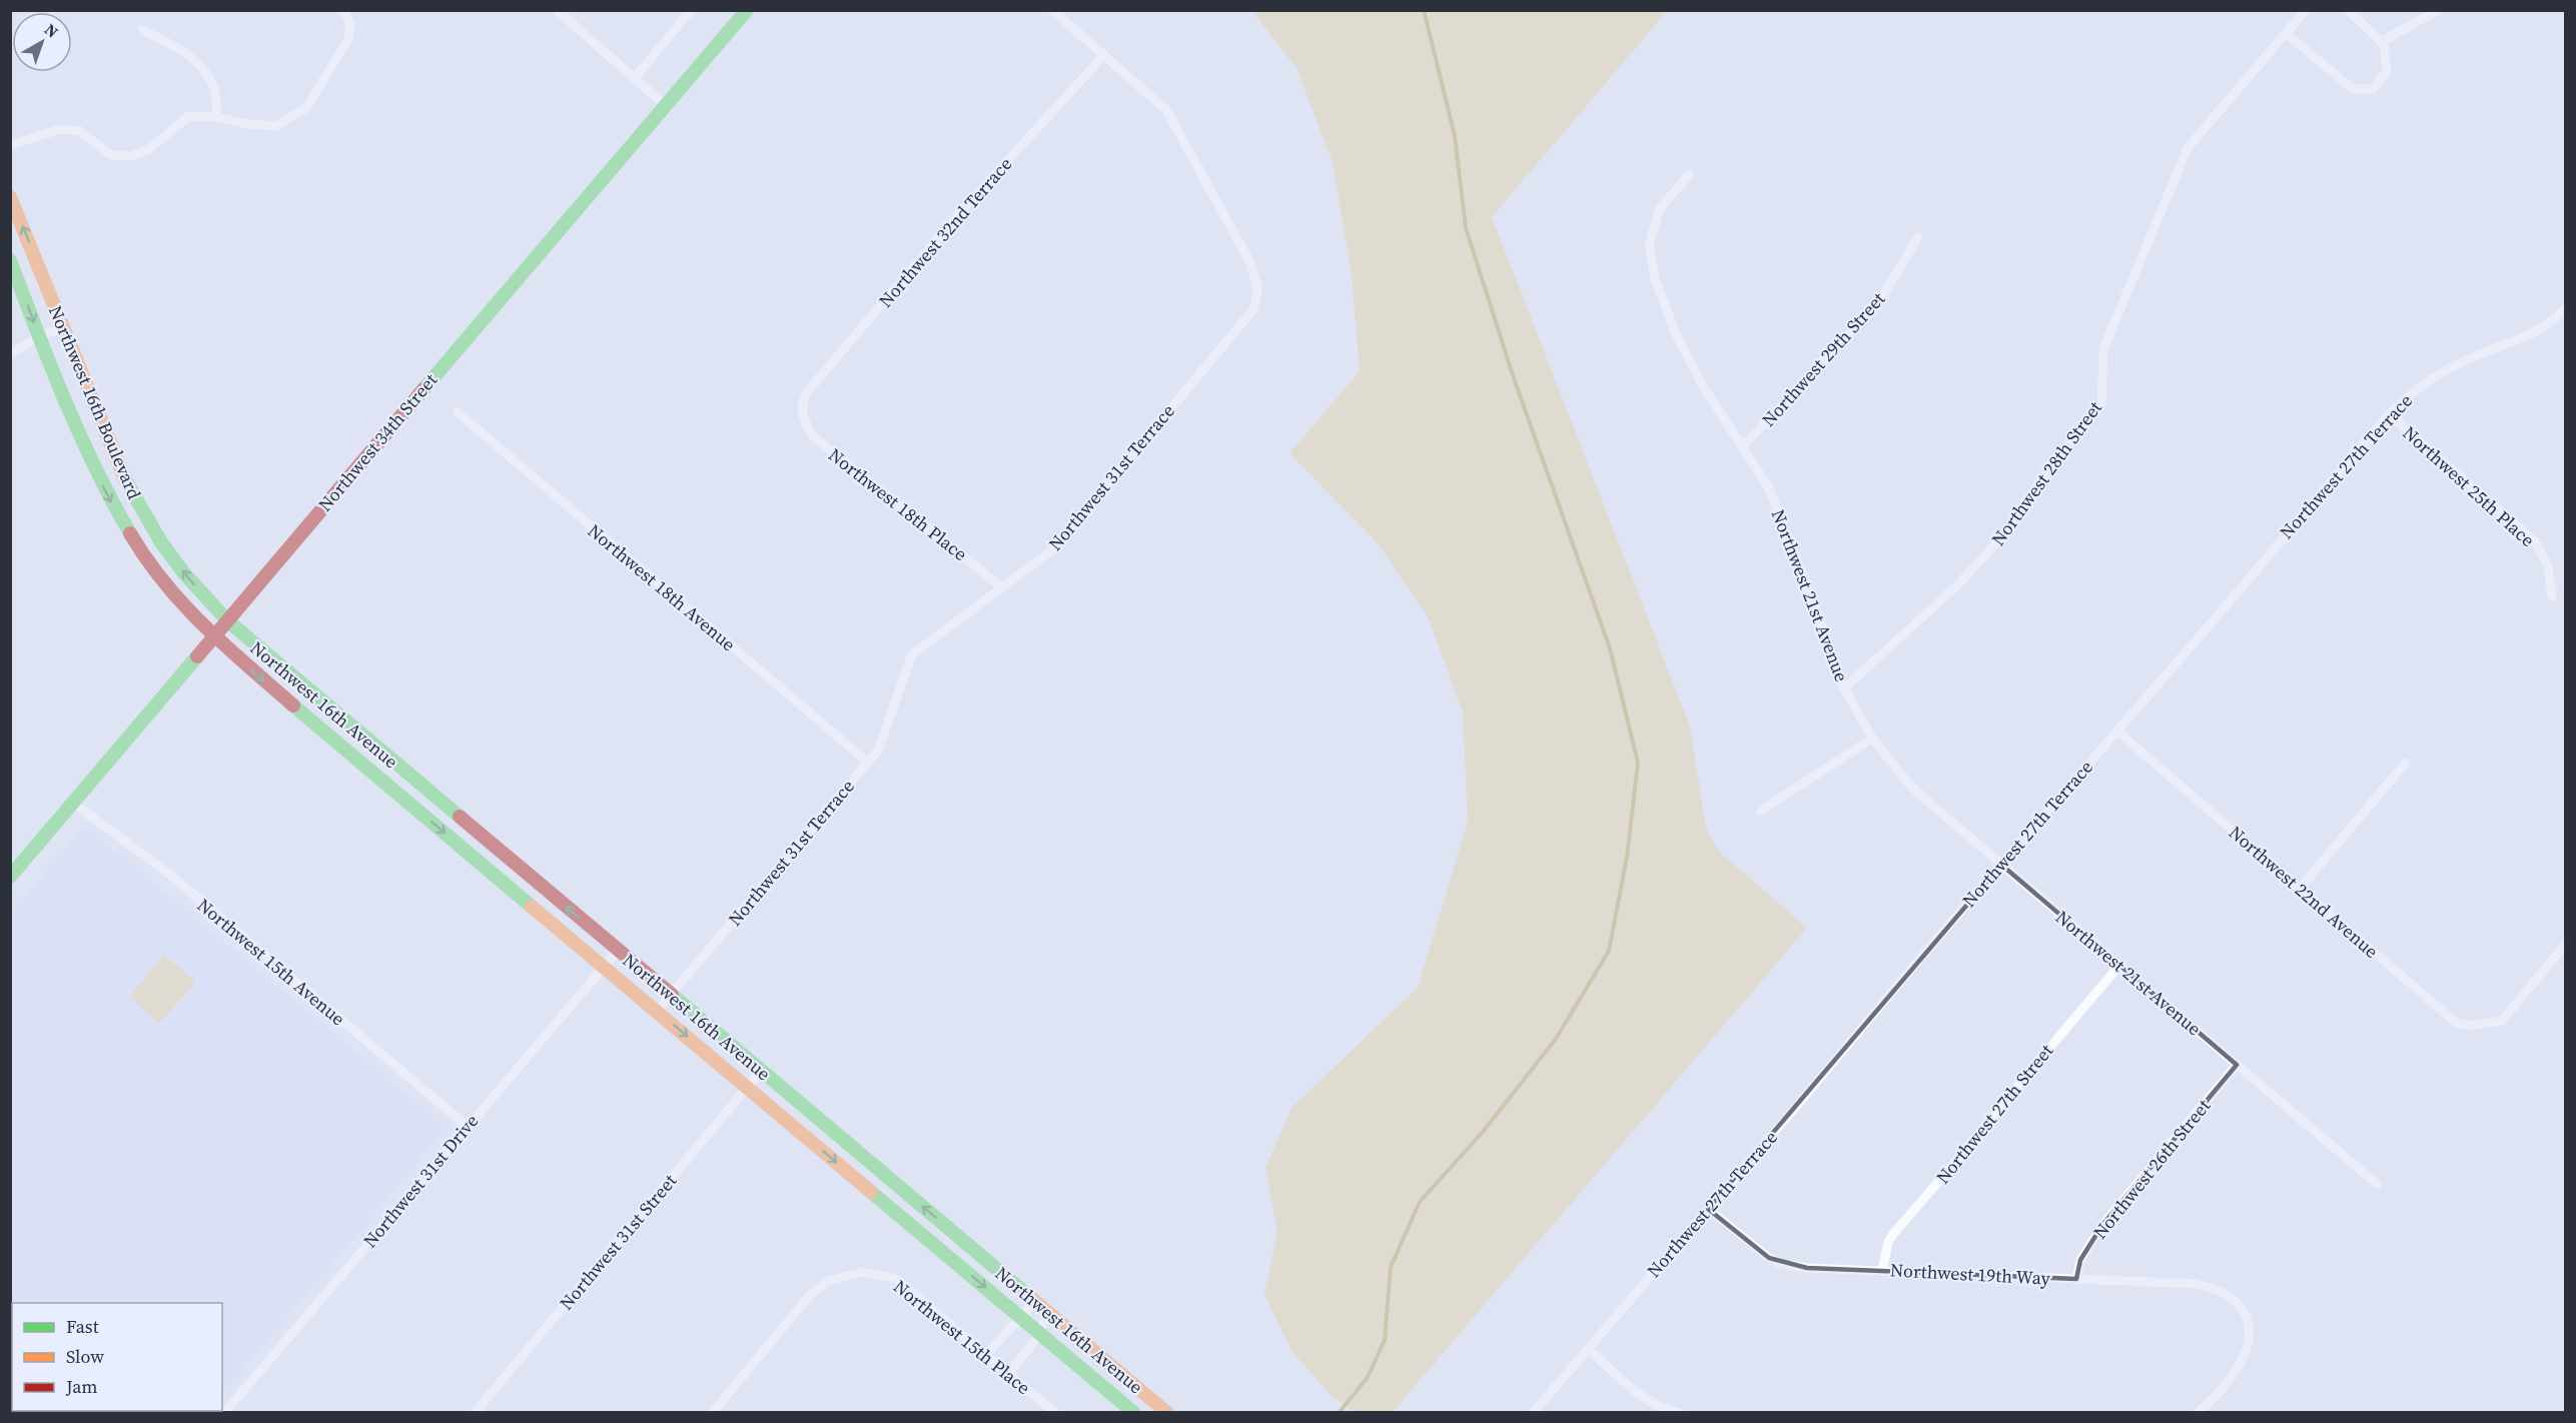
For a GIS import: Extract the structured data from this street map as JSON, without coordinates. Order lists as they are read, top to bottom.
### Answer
{
  "streets": {
    "main road": ["Northwest 16th Boulevard", "Northwest 34th Street", "Northwest 16th Avenue"],
    "street": [
      "Northwest 32nd Terrace",
      "Northwest 29th Street",
      "Northwest 27th Terrace",
      "Northwest 28th Street",
      "Northwest 31st Terrace",
      "Northwest 25th Place",
      "Northwest 18th Place",
      "Northwest 18th Avenue",
      "Northwest 21st Avenue",
      "Northwest 22nd Avenue",
      "Northwest 15th Avenue",
      "Northwest 27th Street",
      "Northwest 26th Street",
      "Northwest 31st Drive",
      "Northwest 31st Street",
      "Northwest 19th Way",
      "Northwest 15th Place"
    ]
  },
  "crossings": [
    ["Northwest 32nd Terrace", "Northwest 31st Terrace"],
    ["Northwest 32nd Terrace", "Northwest 18th Place"],
    ["Northwest 29th Street", "Northwest 21st Avenue"],
    ["Northwest 16th Boulevard", "Northwest 34th Street"],
    ["Northwest 16th Boulevard", "Northwest 16th Avenue"],
    ["Northwest 34th Street", "Northwest 16th Avenue"],
    ["Northwest 34th Street", "Northwest 15th Avenue"],
    ["Northwest 27th Terrace", "Northwest 25th Place"],
    ["Northwest 27th Terrace", "Northwest 21st Avenue"],
    ["Northwest 27th Terrace", "Northwest 22nd Avenue"],
    ["Northwest 27th Terrace", "Northwest 19th Way"],
    ["Northwest 28th Street", "Northwest 21st Avenue"],
    ["Northwest 31st Terrace", "Northwest 18th Place"],
    ["Northwest 31st Terrace", "Northwest 18th Avenue"],
    ["Northwest 31st Terrace", "Northwest 16th Avenue"],
    ["Northwest 21st Avenue", "Northwest 27th Street"],
    ["Northwest 21st Avenue", "Northwest 26th Street"],
    ["Northwest 16th Avenue", "Northwest 31st Drive"],
    ["Northwest 16th Avenue", "Northwest 31st Street"],
    ["Northwest 15th Avenue", "Northwest 31st Drive"],
    ["Northwest 27th Street", "Northwest 19th Way"],
    ["Northwest 26th Street", "Northwest 19th Way"]
  ],
  "legend": ["Fast", "Slow", "Jam"],
  "north": "top right"
}
